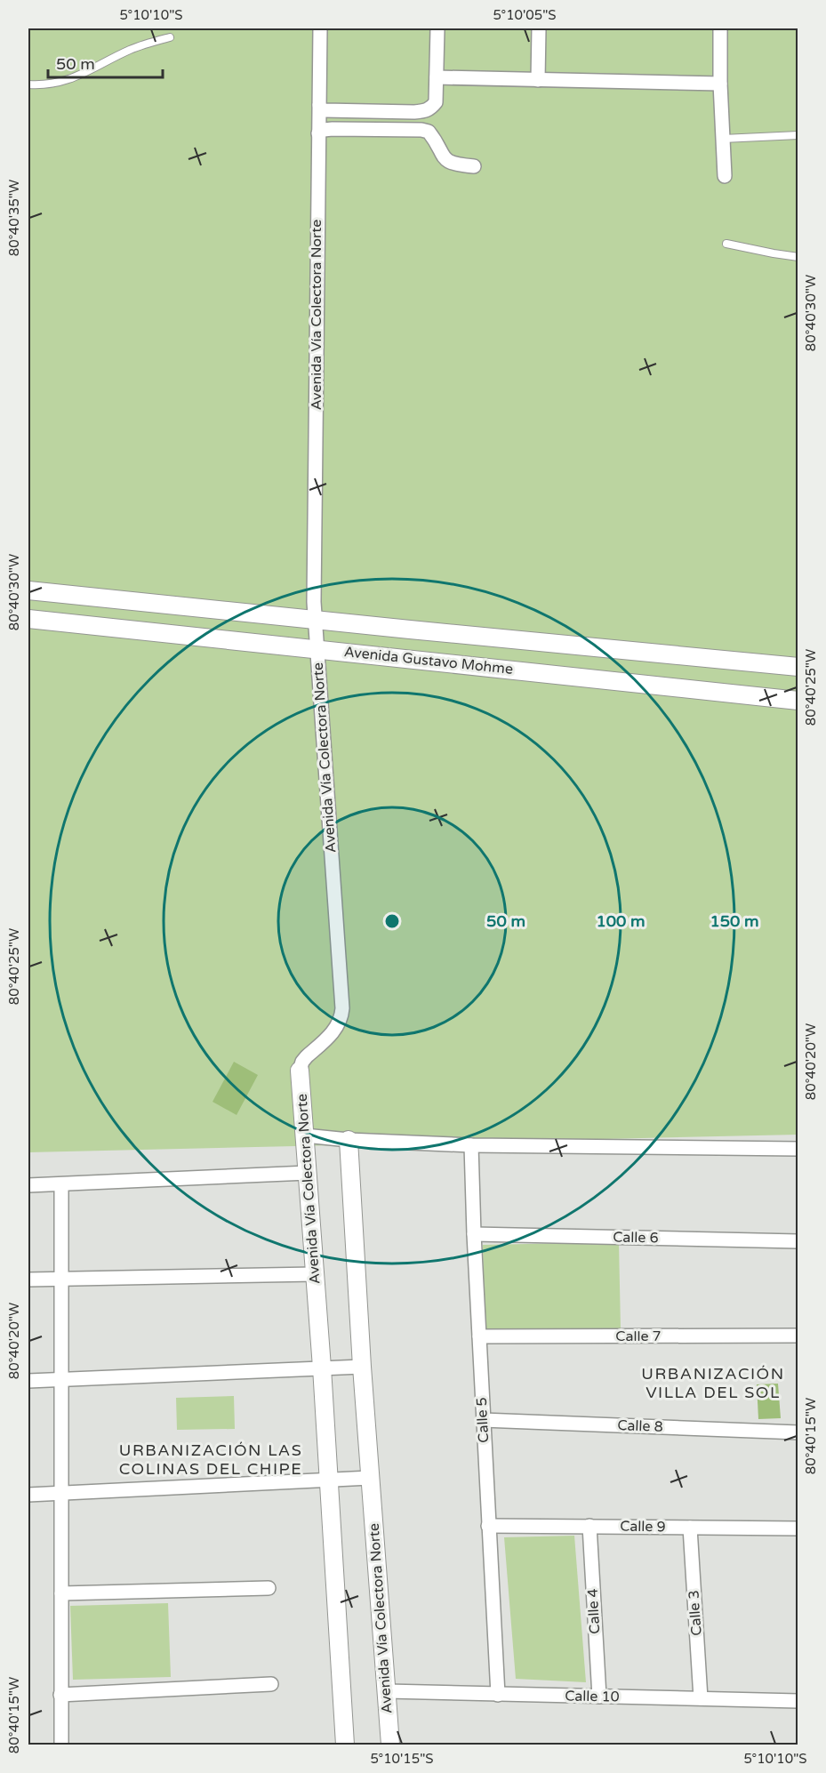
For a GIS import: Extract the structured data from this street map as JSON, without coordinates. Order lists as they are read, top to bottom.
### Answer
{
  "streets": {
    "street": [
      "Avenida Vía Colectora Norte",
      "Avenida Gustavo Mohme",
      "Calle 6",
      "Calle 7",
      "Calle 5",
      "Calle 8",
      "Calle 9",
      "Calle 4",
      "Calle 3",
      "Calle 10"
    ]
  },
  "crossings": [
    ["Avenida Vía Colectora Norte", "Avenida Gustavo Mohme"],
    ["Avenida Vía Colectora Norte", "Calle 10"],
    ["Calle 6", "Calle 5"],
    ["Calle 7", "Calle 5"],
    ["Calle 5", "Calle 8"],
    ["Calle 5", "Calle 9"],
    ["Calle 5", "Calle 10"],
    ["Calle 9", "Calle 4"],
    ["Calle 9", "Calle 3"],
    ["Calle 4", "Calle 10"],
    ["Calle 3", "Calle 10"]
  ],
  "districts": ["URBANIZACIÓN VILLA DEL SOL", "URBANIZACIÓN LAS COLINAS DEL CHIPE"],
  "scale_bar": "50 m",
  "coordinates": [
    "5°10'10\"S",
    "5°10'05\"S",
    "80°40'35\"W",
    "80°40'30\"W",
    "80°40'25\"W",
    "80°40'20\"W",
    "80°40'15\"W",
    "5°10'15\"S"
  ],
  "rings": ["50 m", "100 m", "150 m"]
}
